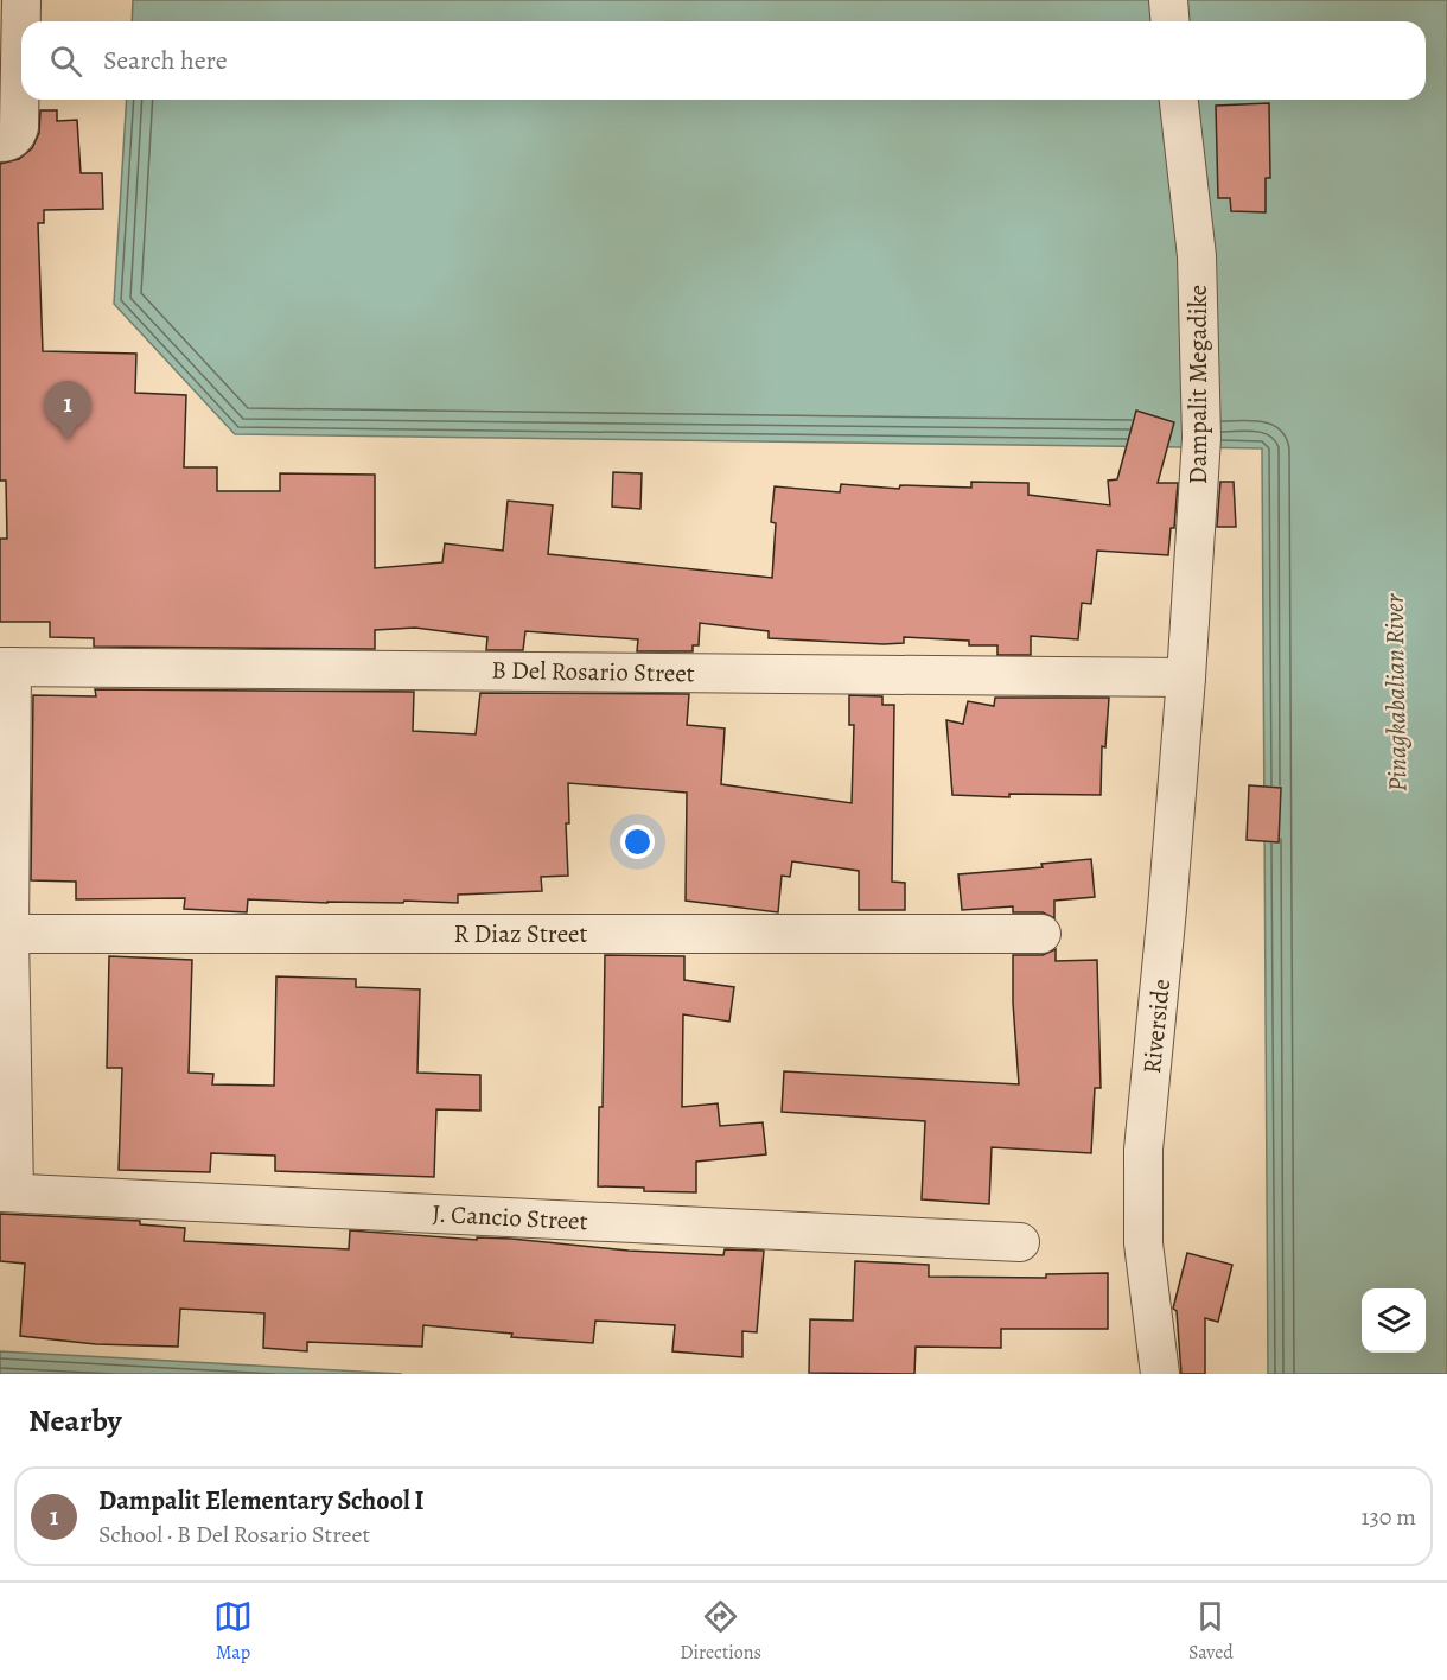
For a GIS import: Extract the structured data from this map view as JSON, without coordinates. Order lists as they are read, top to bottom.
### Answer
{
  "streets": {
    "street": [
      "Dampalit Megadike",
      "B Del Rosario Street",
      "R Diaz Street",
      "Riverside",
      "J. Cancio Street"
    ]
  },
  "crossings": [
    ["Dampalit Megadike", "B Del Rosario Street"],
    ["Dampalit Megadike", "Riverside"],
    ["B Del Rosario Street", "Riverside"]
  ],
  "water": ["Pinagkabalian River"],
  "page": {
    "search": "Search here",
    "pins": "1",
    "heading": "Nearby",
    "list": [
      {
        "mark": "1",
        "name": "Dampalit Elementary School I",
        "note": "School · B Del Rosario Street",
        "value": "130 m"
      }
    ],
    "nav": ["Map", "Directions", "Saved"]
  }
}
